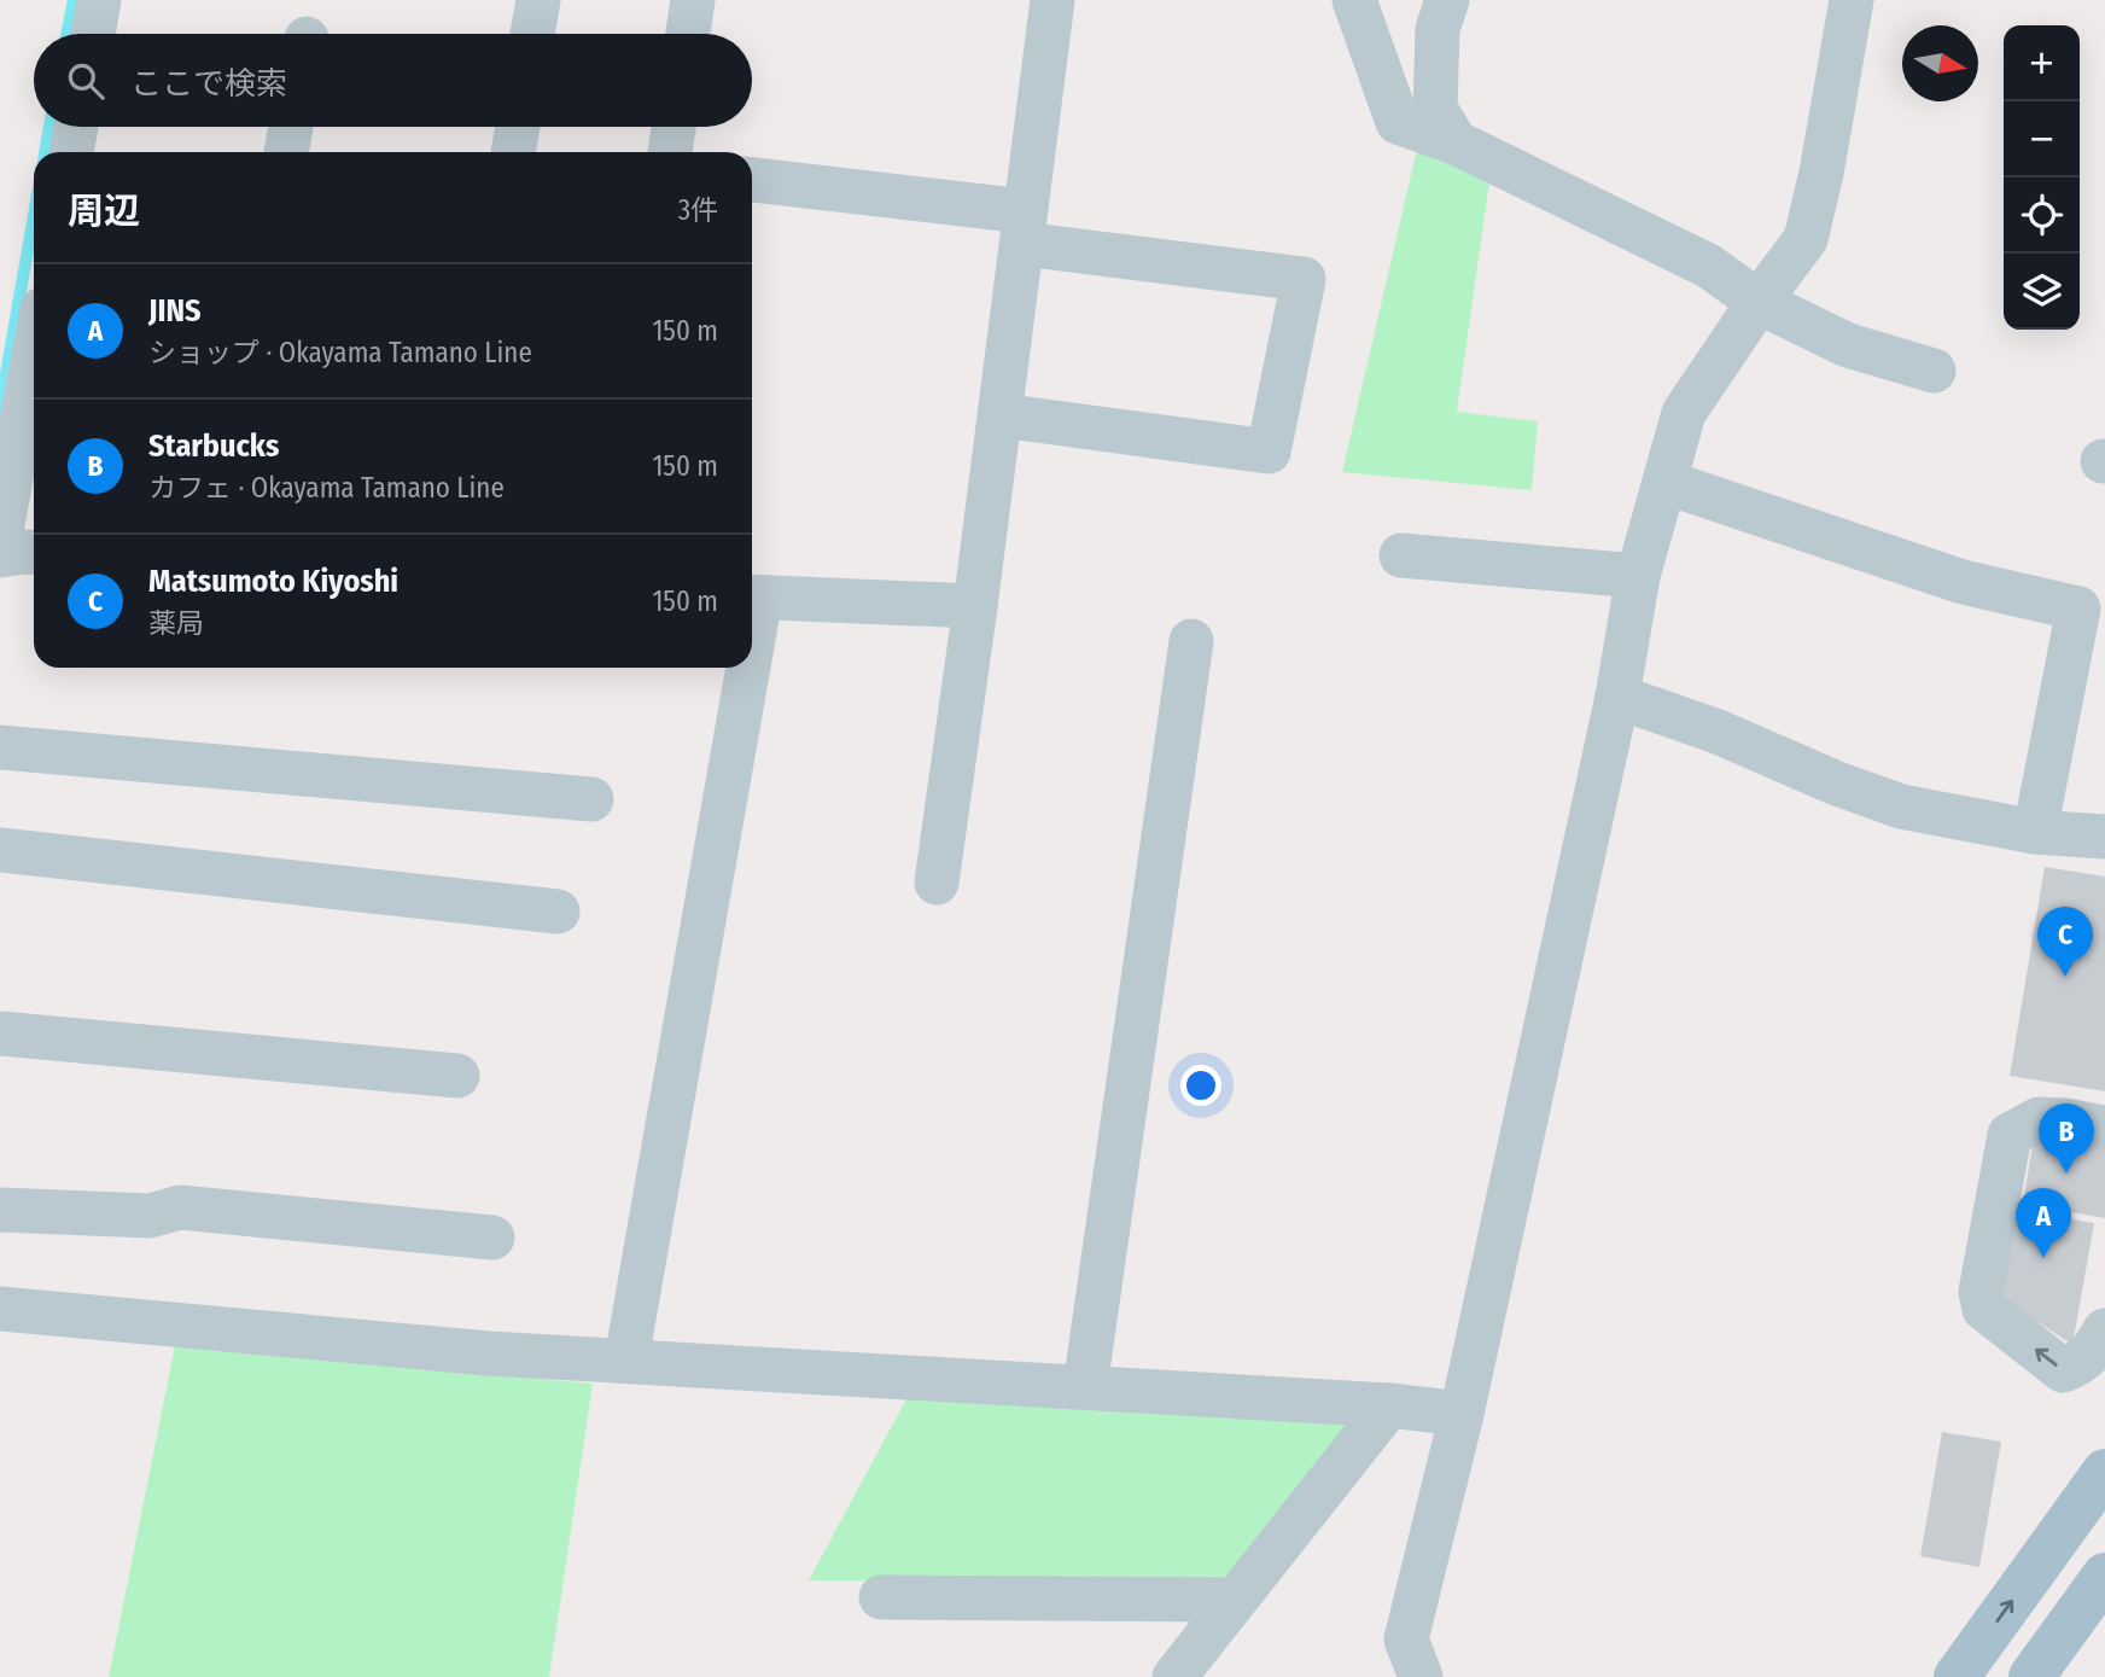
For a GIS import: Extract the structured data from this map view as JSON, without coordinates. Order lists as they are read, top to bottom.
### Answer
{
  "north": "right",
  "page": {
    "map_buttons": ["+", "−"],
    "search": "ここで検索",
    "heading": ["周辺", "3件"],
    "list": [
      {
        "mark": "A",
        "name": "JINS",
        "note": "ショップ · Okayama Tamano Line",
        "value": "150 m"
      },
      {
        "mark": "B",
        "name": "Starbucks",
        "note": "カフェ · Okayama Tamano Line",
        "value": "150 m"
      },
      {
        "mark": "C",
        "name": "Matsumoto Kiyoshi",
        "note": "薬局",
        "value": "150 m"
      }
    ],
    "pins": ["C", "B", "A"]
  }
}
